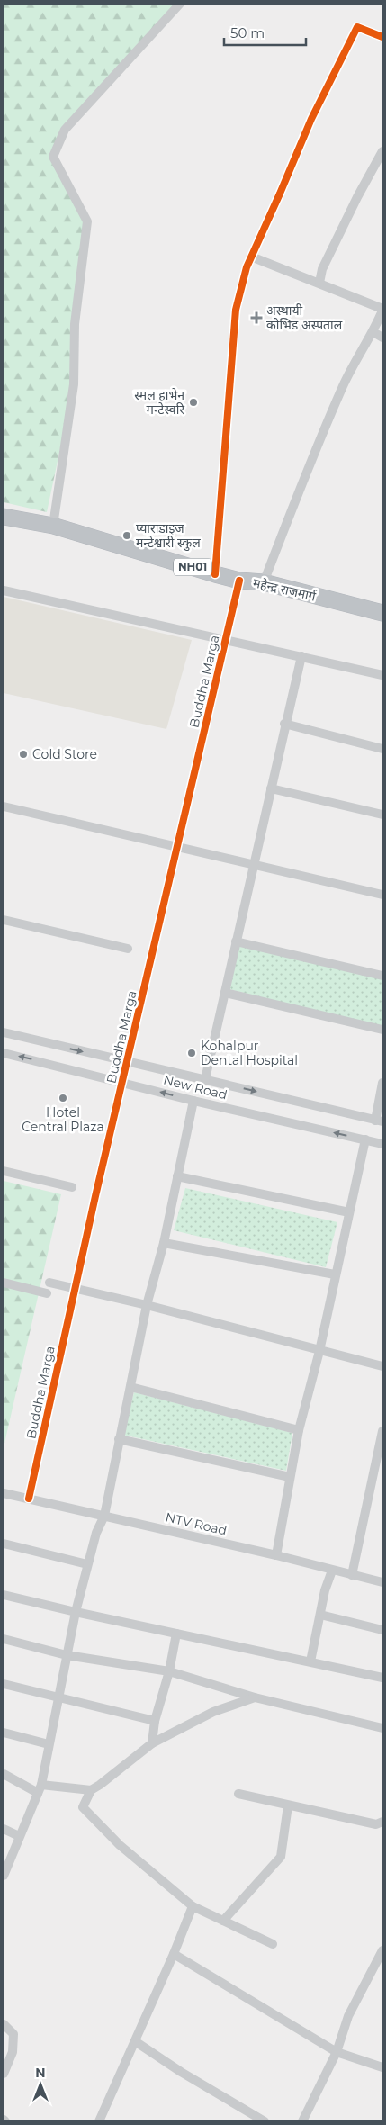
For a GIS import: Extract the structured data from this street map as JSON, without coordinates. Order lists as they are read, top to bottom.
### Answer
{
  "streets": {
    "highway": ["NH01", "महेन्द्र राजमार्ग"],
    "street": ["Buddha Marga", "New Road", "NTV Road"]
  },
  "crossings": [
    ["महेन्द्र राजमार्ग", "Buddha Marga"],
    ["Buddha Marga", "New Road"],
    ["Buddha Marga", "NTV Road"]
  ],
  "places": {
    "health": ["अस्थायी कोभिड अस्पताल"],
    "other": [
      "स्मल हाभेन मन्टेस्वरि",
      "प्याराडाइज मन्टेश्वारी स्कुल",
      "Cold Store",
      "Kohalpur Dental Hospital",
      "Hotel Central Plaza"
    ]
  },
  "scale_bar": "50 m",
  "north": "top"
}
